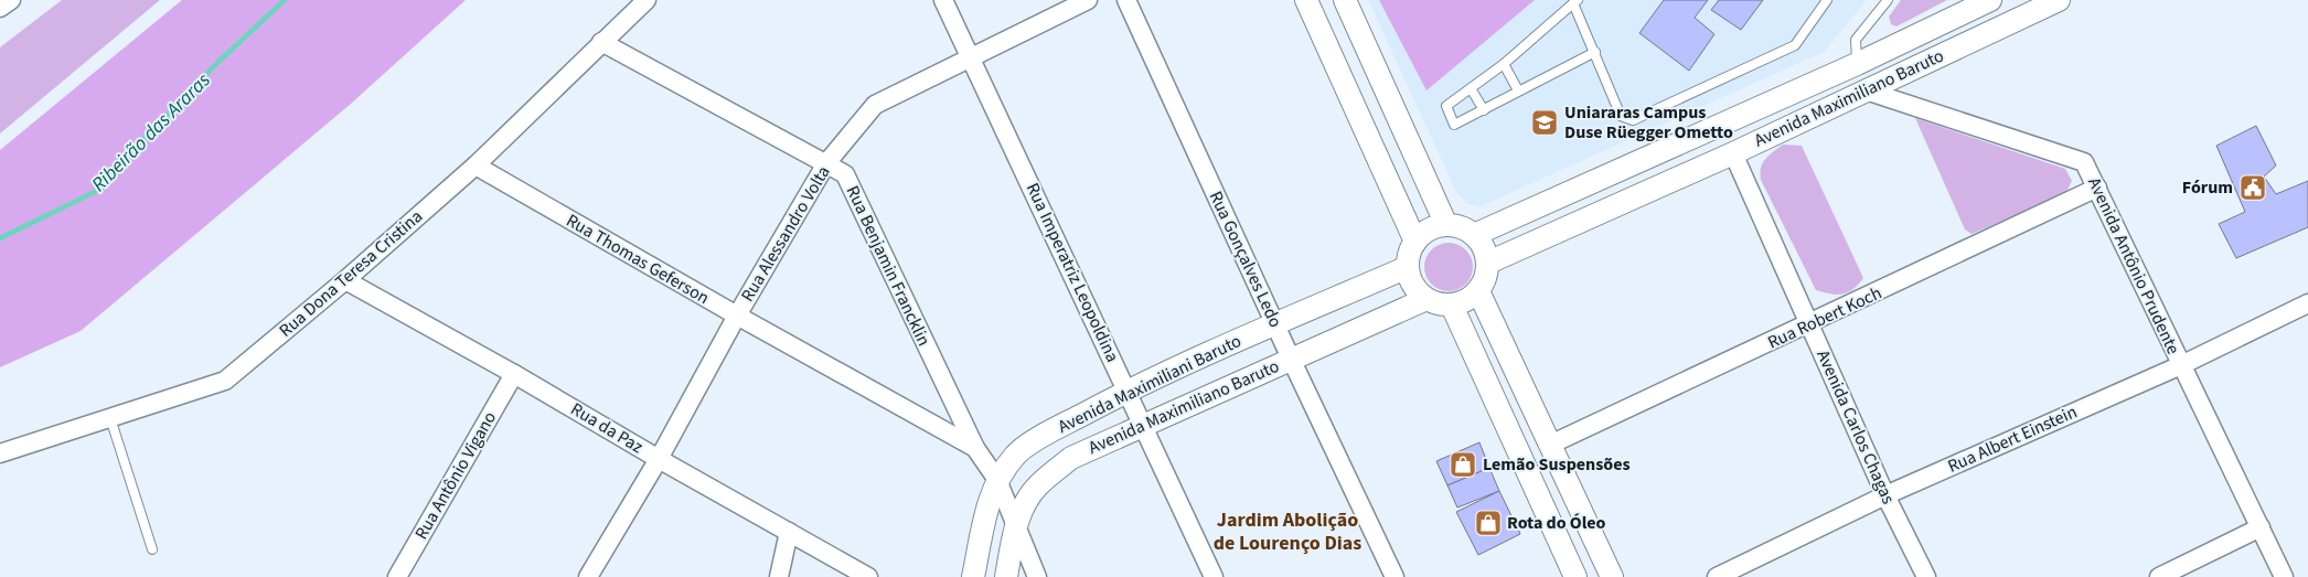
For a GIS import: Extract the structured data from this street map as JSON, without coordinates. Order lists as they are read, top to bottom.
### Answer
{
  "streets": {
    "street": [
      "Avenida Maximiliano Baruto",
      "Rua Alessandro Volta",
      "Rua Thomas Geferson",
      "Rua Gonçalves Ledo",
      "Rua Benjamin Francklin",
      "Avenida Antônio Prudente",
      "Rua Imperatriz Leopoldina",
      "Rua Dona Teresa Cristina",
      "Rua Robert Koch",
      "Avenida Maximiliani Baruto",
      "Avenida Carlos Chagas",
      "Rua da Paz",
      "Rua Albert Einstein",
      "Rua Antônio Vigano"
    ]
  },
  "crossings": [
    ["Avenida Maximiliano Baruto", "Rua Gonçalves Ledo"],
    ["Avenida Maximiliano Baruto", "Rua Benjamin Francklin"],
    ["Avenida Maximiliano Baruto", "Avenida Antônio Prudente"],
    ["Avenida Maximiliano Baruto", "Rua Imperatriz Leopoldina"],
    ["Avenida Maximiliano Baruto", "Avenida Maximiliani Baruto"],
    ["Avenida Maximiliano Baruto", "Avenida Carlos Chagas"],
    ["Rua Alessandro Volta", "Rua Thomas Geferson"],
    ["Rua Alessandro Volta", "Rua Benjamin Francklin"],
    ["Rua Alessandro Volta", "Rua Imperatriz Leopoldina"],
    ["Rua Alessandro Volta", "Rua da Paz"],
    ["Rua Thomas Geferson", "Rua Benjamin Francklin"],
    ["Rua Thomas Geferson", "Rua Dona Teresa Cristina"],
    ["Rua Gonçalves Ledo", "Avenida Maximiliani Baruto"],
    ["Rua Benjamin Francklin", "Rua Dona Teresa Cristina"],
    ["Rua Benjamin Francklin", "Avenida Maximiliani Baruto"],
    ["Avenida Antônio Prudente", "Rua Robert Koch"],
    ["Avenida Antônio Prudente", "Rua Albert Einstein"],
    ["Rua Imperatriz Leopoldina", "Avenida Maximiliani Baruto"],
    ["Rua Dona Teresa Cristina", "Rua da Paz"],
    ["Rua Robert Koch", "Avenida Carlos Chagas"],
    ["Avenida Carlos Chagas", "Rua Albert Einstein"],
    ["Rua da Paz", "Rua Antônio Vigano"]
  ],
  "districts": ["Jardim Abolição de Lourenço Dias"],
  "water": ["Ribeirão das Araras"],
  "places": {
    "school or university": ["Uniararas Campus Duse Rüegger Ometto"],
    "public building": ["Fórum"],
    "shop": ["Lemão Suspensões", "Rota do Óleo"]
  }
}
